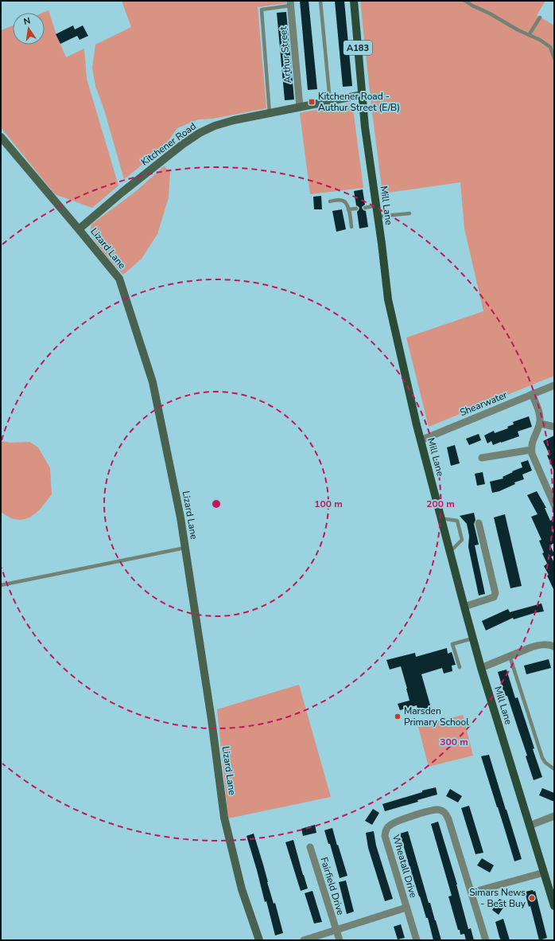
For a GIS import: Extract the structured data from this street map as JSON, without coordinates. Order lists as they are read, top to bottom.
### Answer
{
  "streets": {
    "main road": ["A183", "Mill Lane"],
    "street": [
      "Arthur Street",
      "Kitchener Road",
      "Lizard Lane",
      "Shearwater",
      "Wheatall Drive",
      "Fairfield Drive"
    ]
  },
  "crossings": [
    ["Arthur Street", "Kitchener Road"],
    ["Kitchener Road", "Mill Lane"],
    ["Kitchener Road", "Lizard Lane"],
    ["Mill Lane", "Shearwater"],
    ["Wheatall Drive", "Fairfield Drive"]
  ],
  "places": {
    "transit": ["Kitchener Road - Authur Street (E/B)"],
    "other": ["Marsden Primary School", "Simars News - Best Buy"]
  },
  "north": "top",
  "rings": ["100 m", "200 m", "300 m"]
}
